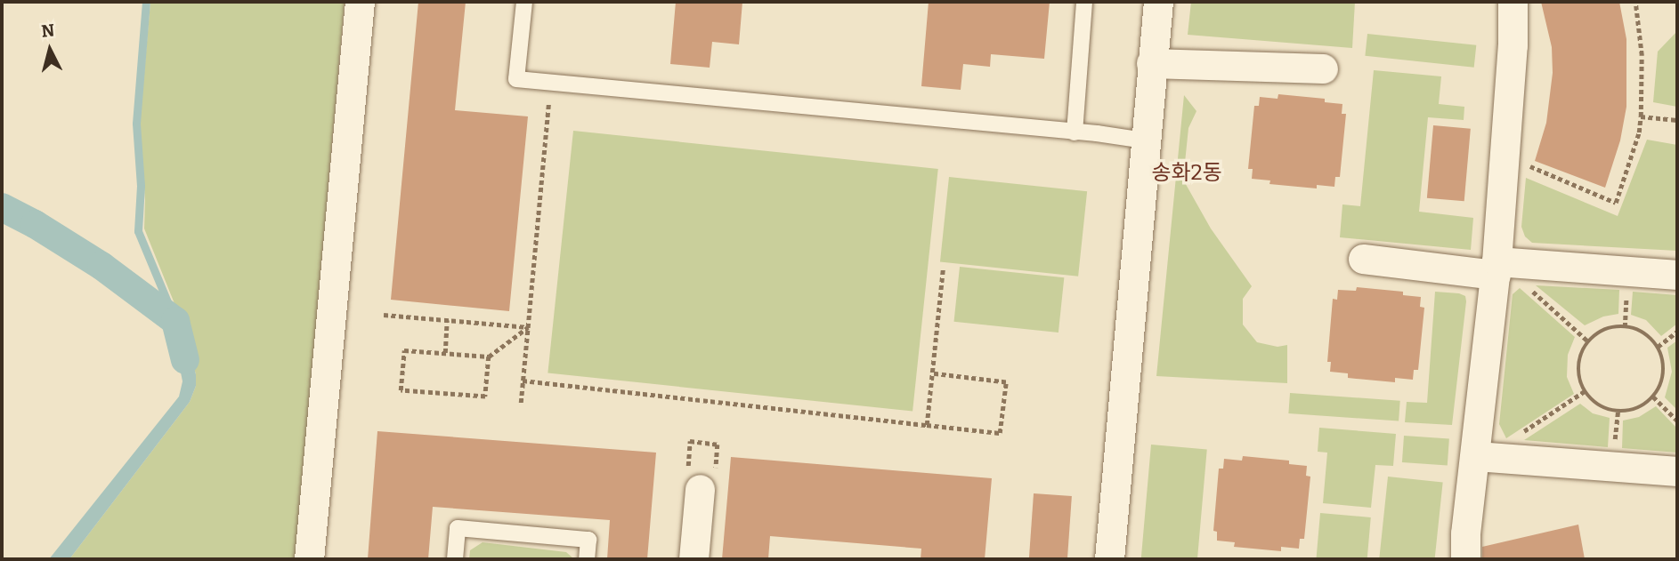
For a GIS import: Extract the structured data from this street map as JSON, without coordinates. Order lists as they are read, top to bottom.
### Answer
{
  "districts": ["송화2동"],
  "north": "top"
}
